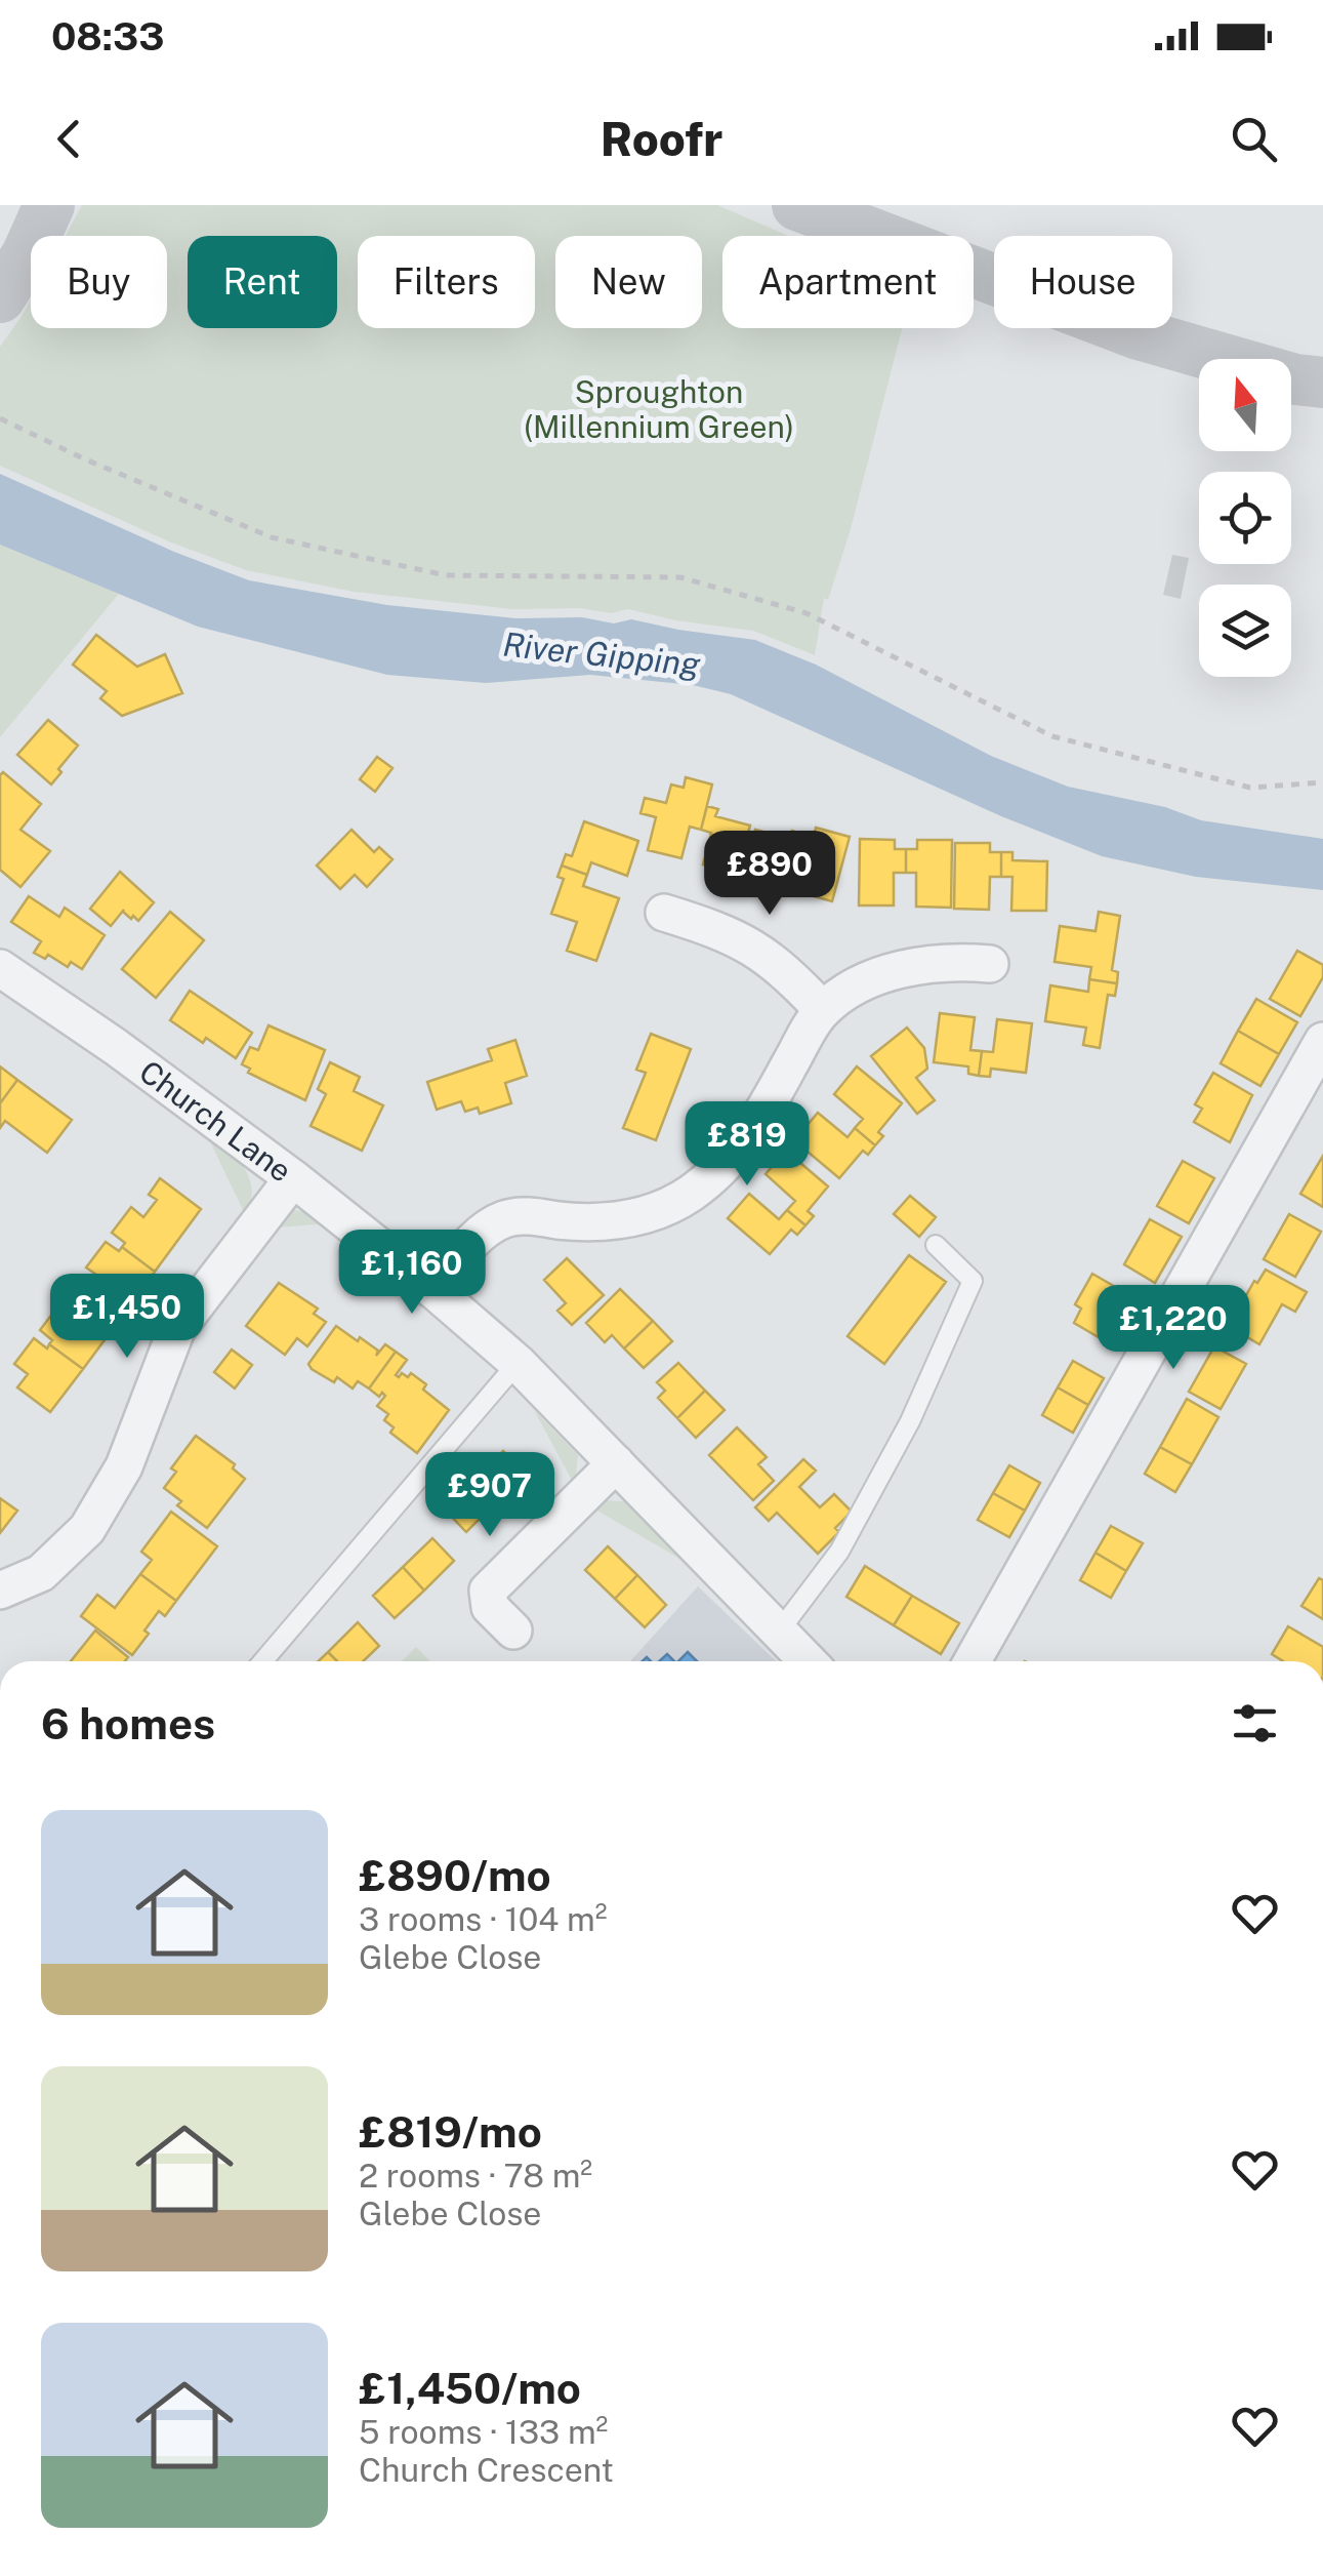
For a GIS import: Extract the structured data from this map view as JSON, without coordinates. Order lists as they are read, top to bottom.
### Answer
{
  "streets": {
    "street": ["Church Lane"]
  },
  "water": ["River Gipping"],
  "parks": ["Sproughton (Millennium Green)"],
  "north": "top",
  "page": {
    "status": "08:33",
    "header": "Roofr",
    "chip": [
      "Buy",
      "Rent",
      "Filters",
      "New",
      "Apartment",
      "House"
    ],
    "price": [
      "£890",
      "£819",
      "£1,160",
      "£1,450",
      "£1,220",
      "£907"
    ],
    "heading": "6 homes",
    "list": [
      {
        "name": "£890/mo",
        "note": "3 rooms · 104 m² · Glebe Close"
      },
      {
        "name": "£819/mo",
        "note": "2 rooms · 78 m² · Glebe Close"
      },
      {
        "name": "£1,450/mo",
        "note": "5 rooms · 133 m² · Church Crescent"
      }
    ]
  }
}
